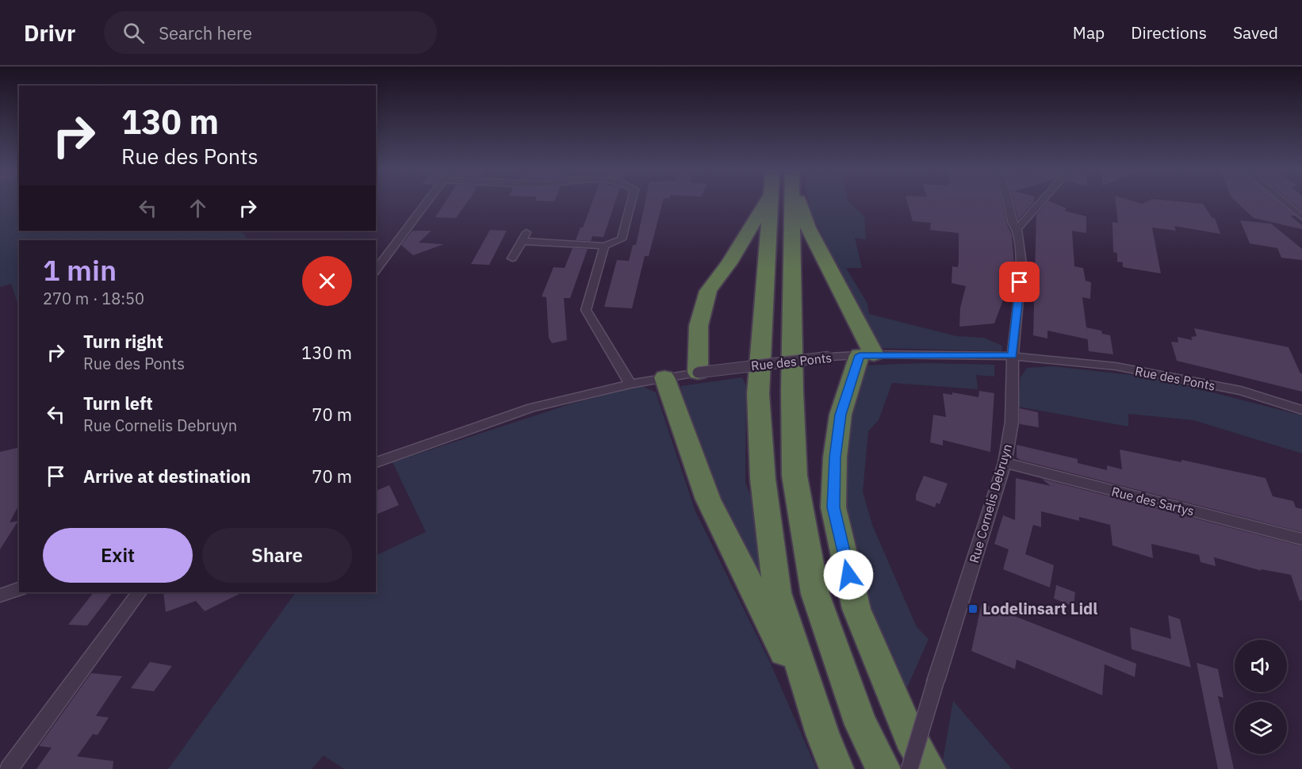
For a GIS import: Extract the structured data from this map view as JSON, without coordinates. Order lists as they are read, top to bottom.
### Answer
{
  "streets": {
    "street": ["Rue des Ponts", "Rue des Sartys", "Rue Cornelis Debruyn"]
  },
  "crossings": [
    ["Rue des Ponts", "Rue Cornelis Debruyn"],
    ["Rue des Sartys", "Rue Cornelis Debruyn"]
  ],
  "places": {
    "transit": ["Lodelinsart Lidl"]
  },
  "page": {
    "header": "Drivr",
    "search": "Search here",
    "nav": ["Map", "Directions", "Saved"],
    "turn": ["130 m", "Rue des Ponts"],
    "heading": ["1 min", "270 m · 18:50"],
    "list": [
      {
        "name": "Turn right",
        "note": "Rue des Ponts",
        "value": "130 m"
      },
      {
        "name": "Turn left",
        "note": "Rue Cornelis Debruyn",
        "value": "70 m"
      },
      {
        "name": "Arrive at destination",
        "value": "70 m"
      }
    ],
    "buttons": ["Exit", "Share"]
  }
}
